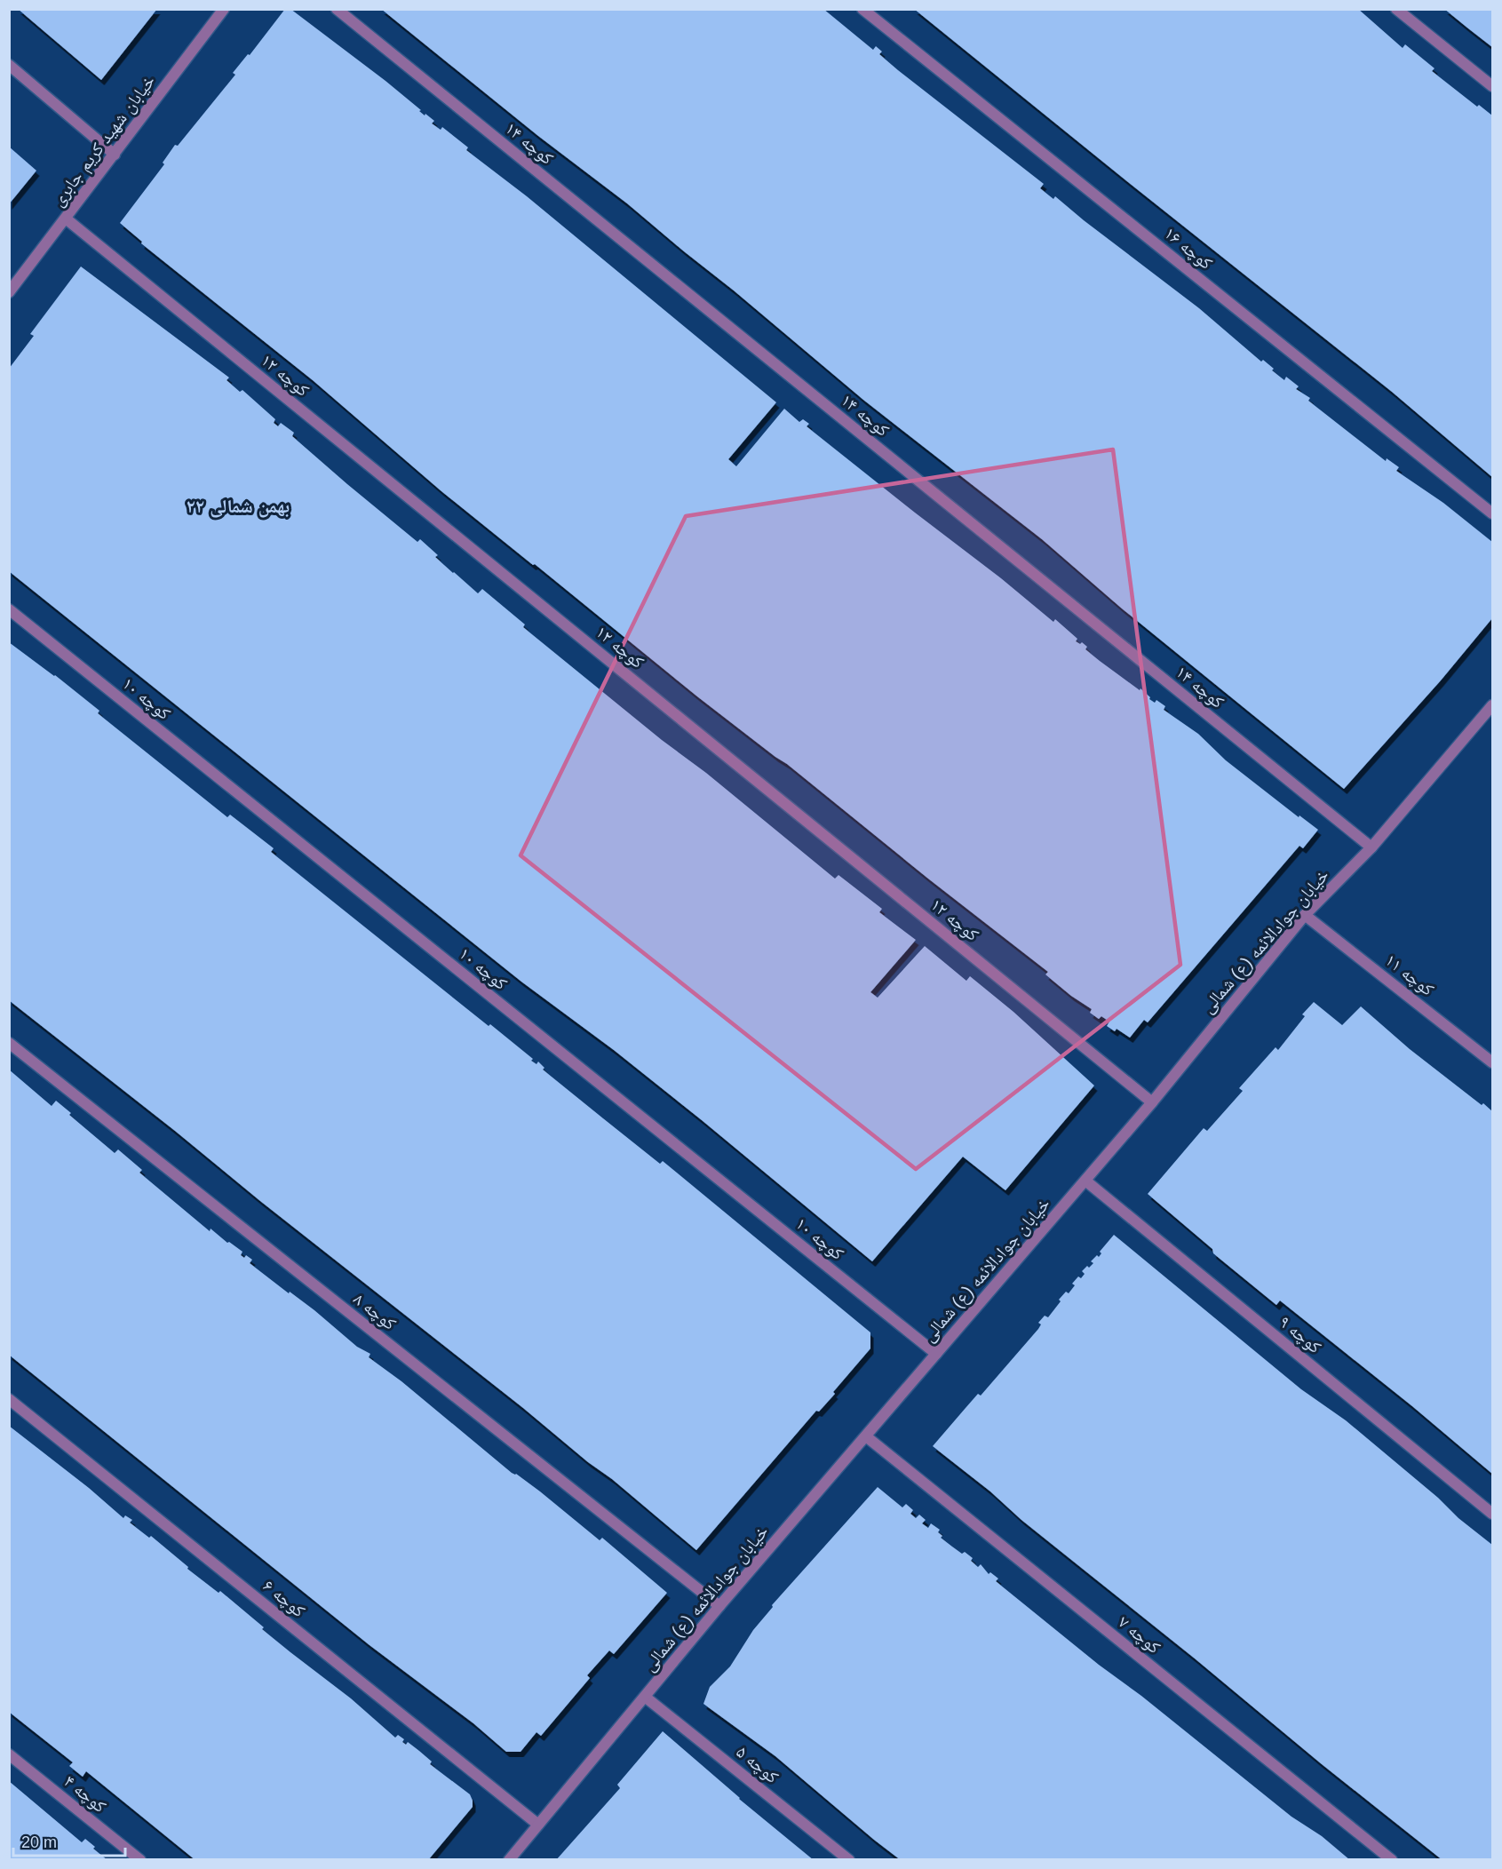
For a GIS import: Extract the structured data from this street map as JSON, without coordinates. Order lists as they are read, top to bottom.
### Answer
{
  "streets": {
    "street": [
      "خیابان شهید کریم جابری",
      "کوچه ۱۴",
      "کوچه ۱۶",
      "کوچه ۱۲",
      "کوچه ۱۰",
      "خیابان جوادالائمه (ع) شمالی",
      "کوچه ۱۱",
      "کوچه ۸",
      "کوچه ۹",
      "کوچه ۶",
      "کوچه ۷",
      "کوچه ۵",
      "کوچه ۴"
    ]
  },
  "crossings": [
    ["خیابان شهید کریم جابری", "کوچه ۱۲"],
    ["کوچه ۱۴", "خیابان جوادالائمه (ع) شمالی"],
    ["کوچه ۱۲", "خیابان جوادالائمه (ع) شمالی"],
    ["کوچه ۱۰", "خیابان جوادالائمه (ع) شمالی"],
    ["خیابان جوادالائمه (ع) شمالی", "کوچه ۱۱"],
    ["خیابان جوادالائمه (ع) شمالی", "کوچه ۸"],
    ["خیابان جوادالائمه (ع) شمالی", "کوچه ۹"],
    ["خیابان جوادالائمه (ع) شمالی", "کوچه ۶"],
    ["خیابان جوادالائمه (ع) شمالی", "کوچه ۷"],
    ["خیابان جوادالائمه (ع) شمالی", "کوچه ۵"]
  ],
  "districts": ["۲۲ بهمن شمالی"],
  "scale_bar": "20 m"
}
